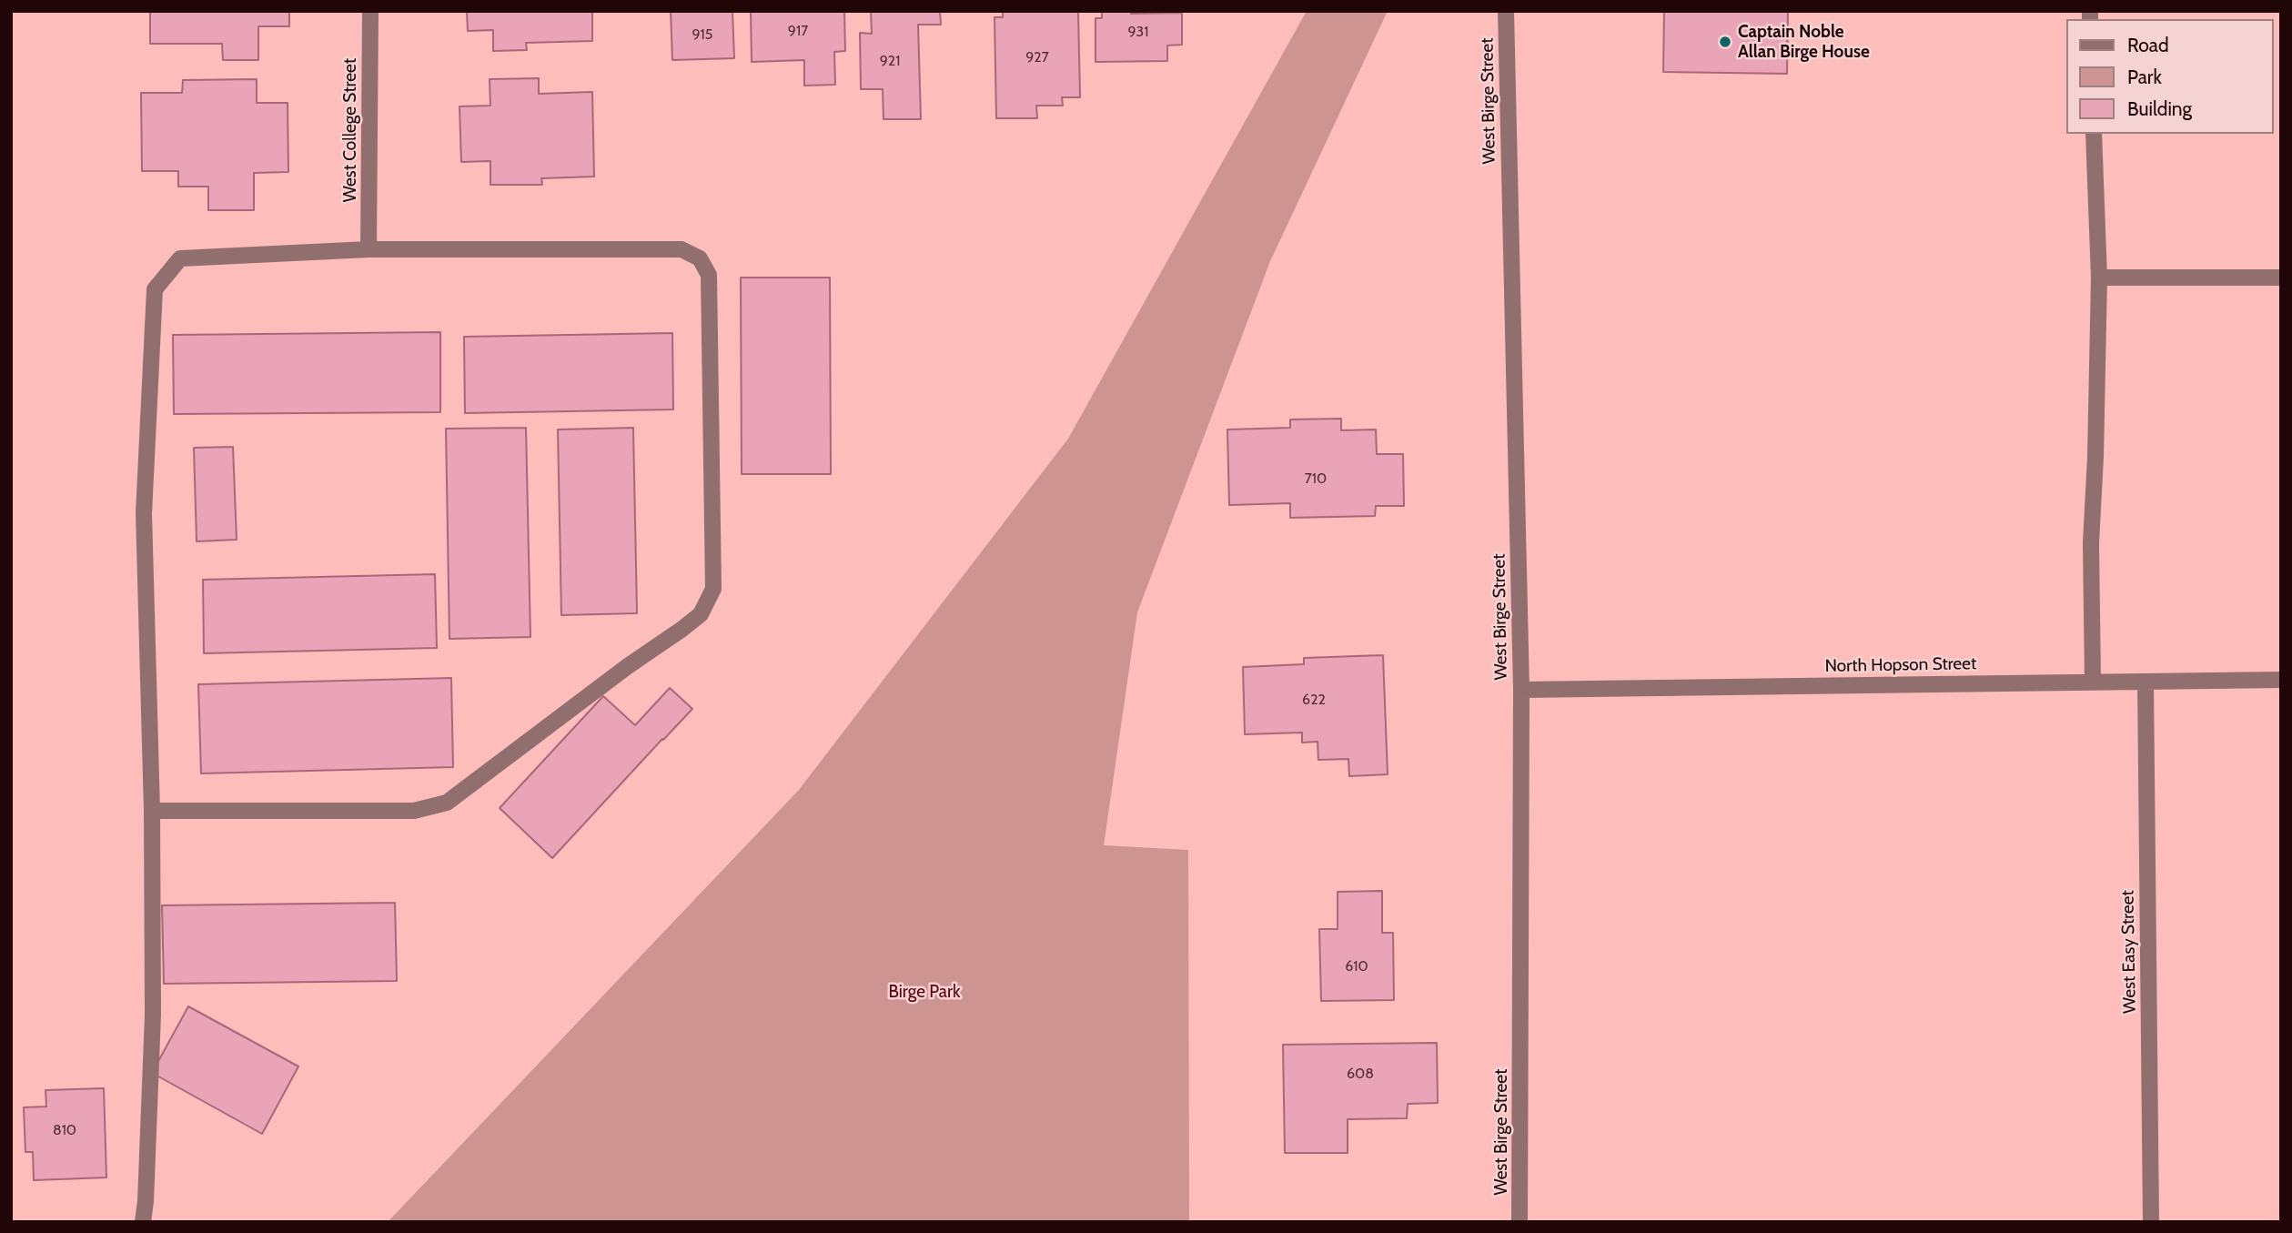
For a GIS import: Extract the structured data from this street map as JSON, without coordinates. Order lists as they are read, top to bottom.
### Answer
{
  "streets": {
    "street": [
      "West Birge Street",
      "West College Street",
      "North Hopson Street",
      "West Easy Street"
    ]
  },
  "crossings": [
    ["West Birge Street", "North Hopson Street"],
    ["North Hopson Street", "West Easy Street"]
  ],
  "parks": ["Birge Park"],
  "places": ["Captain Noble Allan Birge House"],
  "house_numbers": [
    "917",
    "931",
    "915",
    "927",
    "921",
    "710",
    "622",
    "610",
    "608",
    "810"
  ],
  "legend": ["Road", "Park", "Building"]
}
